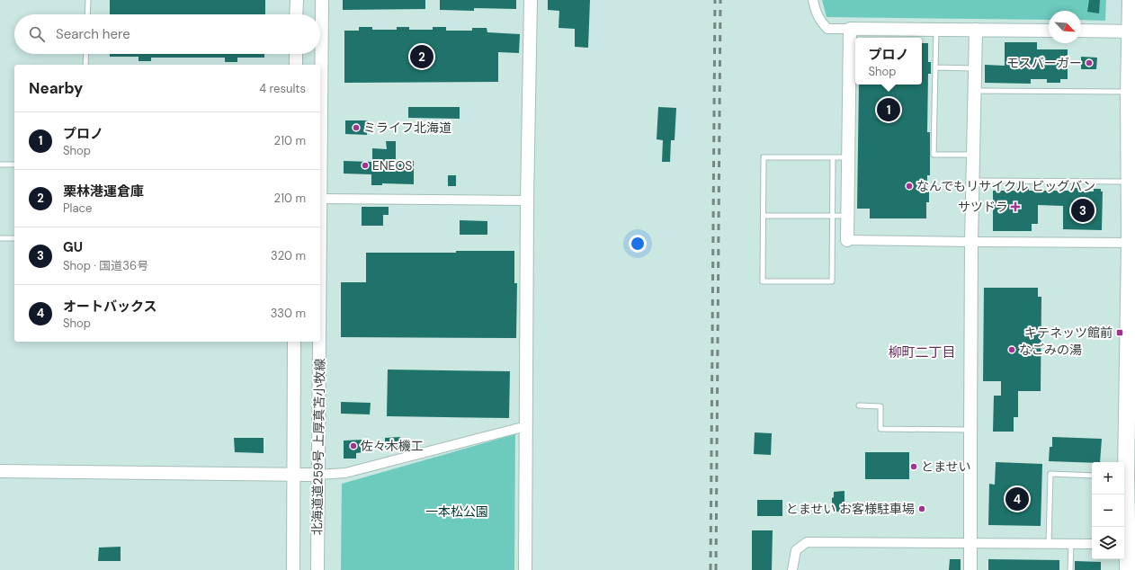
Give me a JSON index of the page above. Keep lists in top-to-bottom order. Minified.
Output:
{"streets":{"street":["北海道道259号 上厚真苫小牧線"]},"districts":["柳町二丁目"],"parks":["一本松公園"],"places":{"other":["モスバーガー","ミライフ北海道","ENEOS","なんでもリサイクル ビッグバン","なごみの湯","佐々木機工","とませい","とませい お客様駐車場"],"health":["サツドラ"],"transit":["キテネッツ館前"]},"north":"bottom right","page":{"search":"Search here","popup":["プロノ","Shop"],"pins":["2","1","3","4"],"heading":["Nearby","4 results"],"list":[{"mark":"1","name":"プロノ","note":"Shop","value":"210 m"},{"mark":"2","name":"栗林港運倉庫","note":"Place","value":"210 m"},{"mark":"3","name":"GU","note":"Shop · 国道36号","value":"320 m"},{"mark":"4","name":"オートバックス","note":"Shop","value":"330 m"}],"map_buttons":["+","−"]}}
